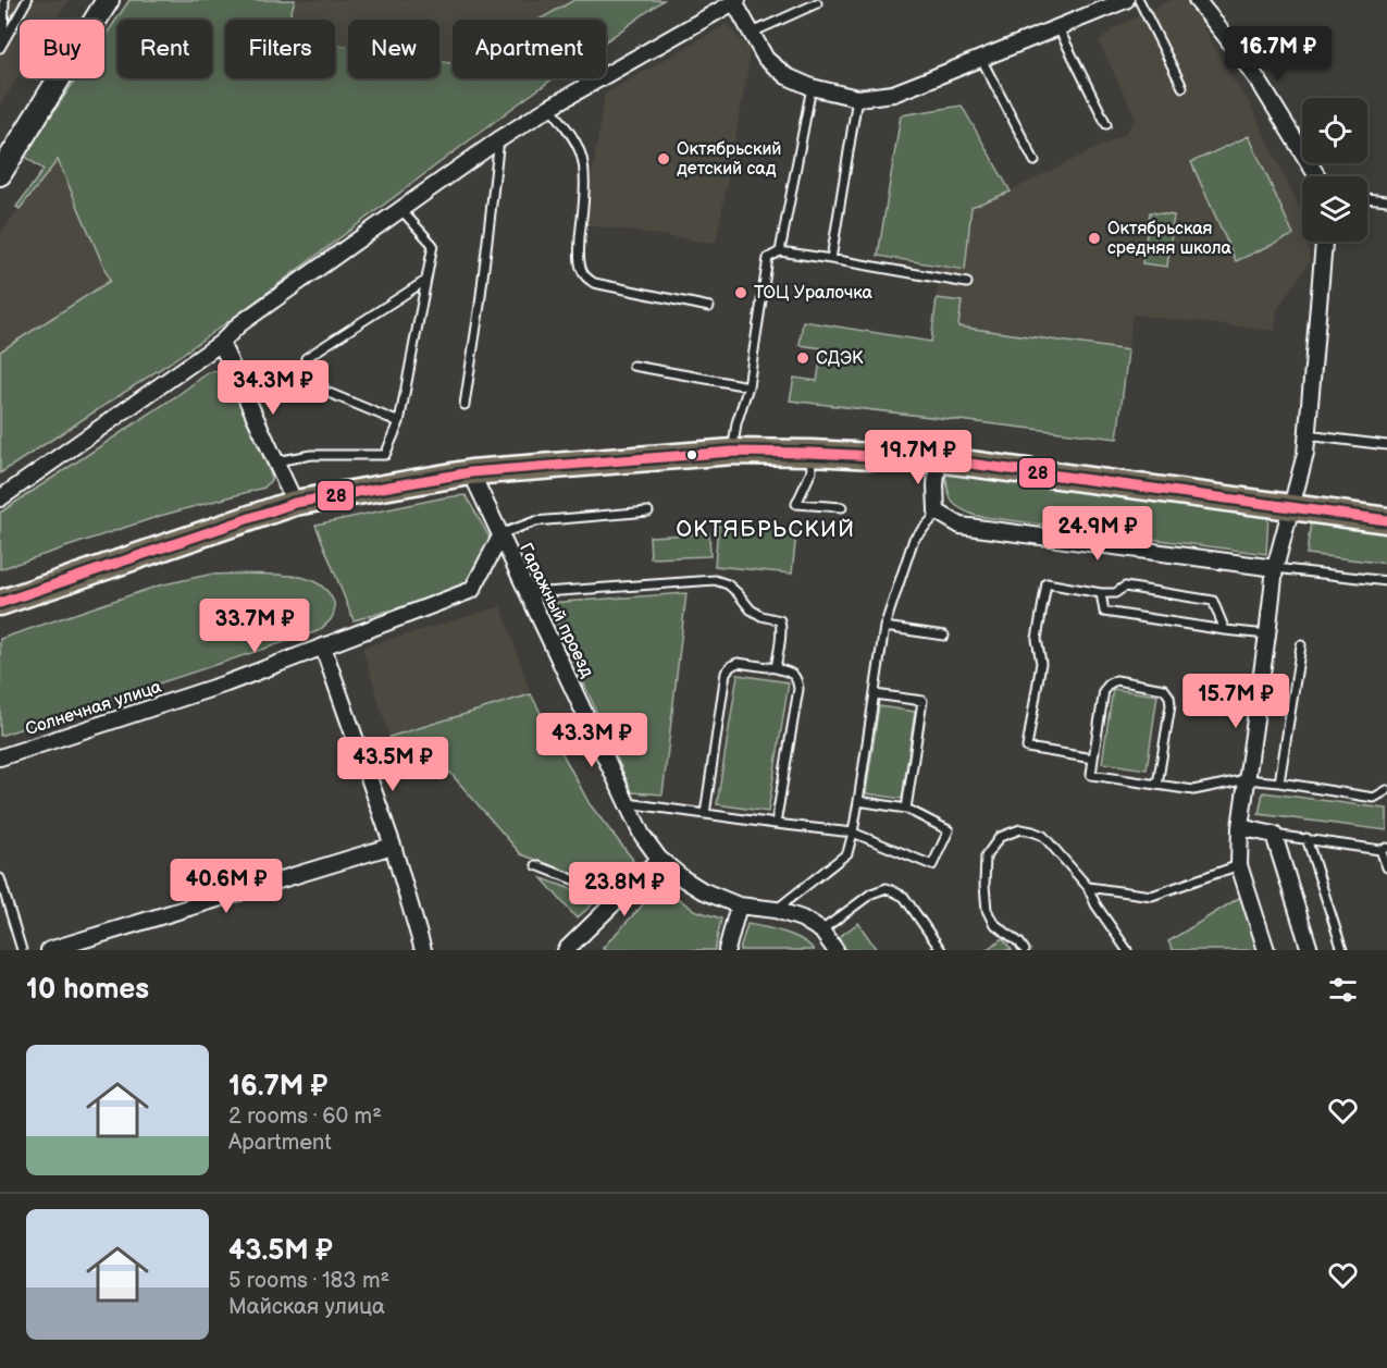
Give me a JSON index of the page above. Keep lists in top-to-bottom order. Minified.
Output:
{"streets":{"street":["Гаражный проезд","Солнечная улица"]},"crossings":[["Гаражный проезд","Солнечная улица"]],"districts":["ОКТЯБРЬСКИЙ"],"places":["Октябрьский детский сад","Октябрьская средняя школа","ТОЦ Уралочка","СДЭК"],"lines":["transit line 28"],"page":{"chip":["Buy","Rent","Filters","New","Apartment"],"price":["16.7M ₽","34.3M ₽","19.7M ₽","24.9M ₽","33.7M ₽","15.7M ₽","43.3M ₽","43.5M ₽","40.6M ₽","23.8M ₽"],"heading":"10 homes","list":[{"name":"16.7M ₽","note":"2 rooms · 60 m² · Apartment"},{"name":"43.5M ₽","note":"5 rooms · 183 m² · Майская улица"}]}}
